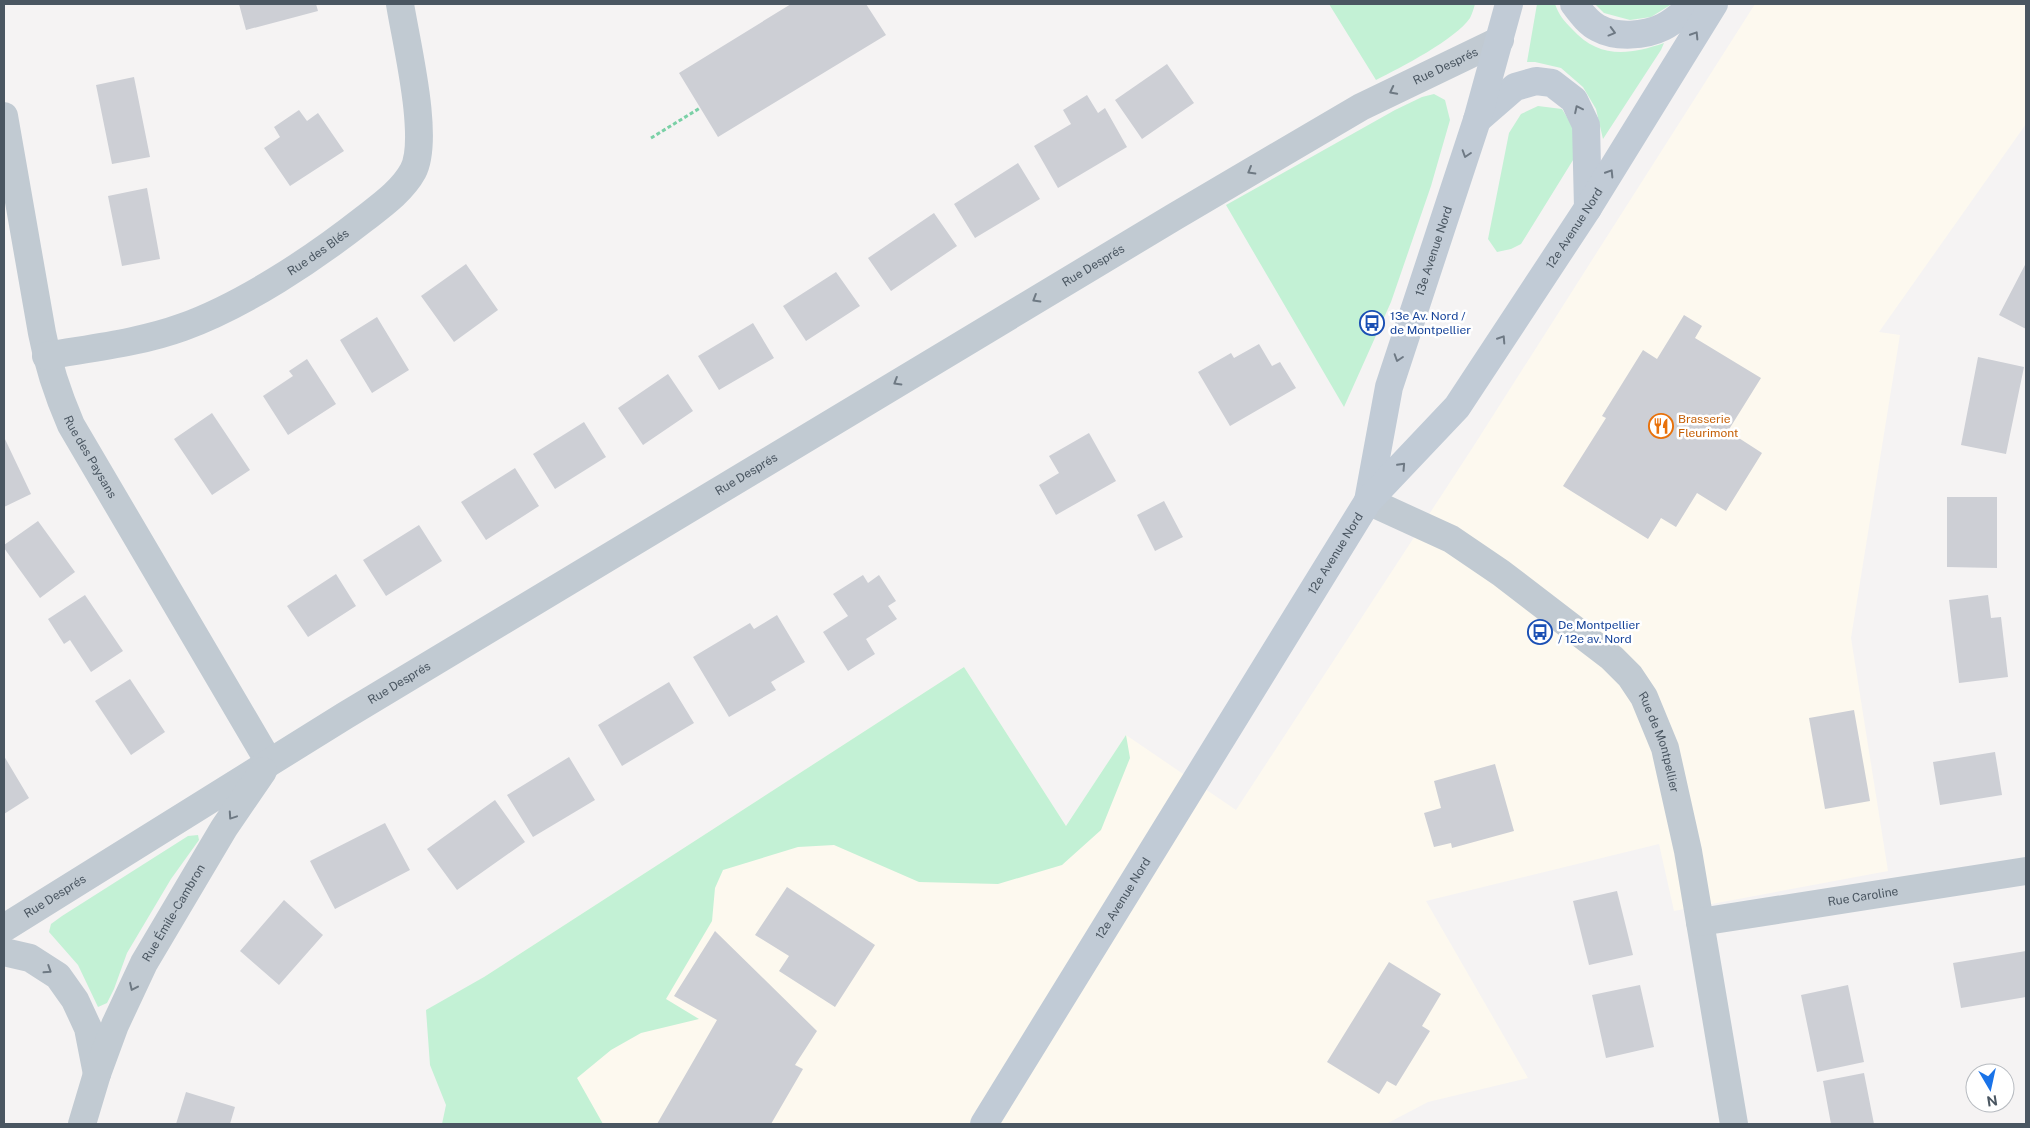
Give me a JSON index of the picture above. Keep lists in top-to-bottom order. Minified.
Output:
{"streets":{"main road":["12e Avenue Nord","13e Avenue Nord"],"street":["Rue Després","Rue des Blés","Rue des Paysans","Rue de Montpellier","Rue Caroline","Rue Émile-Cambron"]},"crossings":[["Rue Després","13e Avenue Nord"],["Rue Després","Rue des Paysans"],["Rue Després","Rue Émile-Cambron"],["12e Avenue Nord","13e Avenue Nord"],["12e Avenue Nord","Rue de Montpellier"],["Rue des Blés","Rue des Paysans"],["13e Avenue Nord","Rue de Montpellier"],["Rue des Paysans","Rue Émile-Cambron"],["Rue de Montpellier","Rue Caroline"]],"one_way":["Rue Després","12e Avenue Nord","13e Avenue Nord","Rue Émile-Cambron"],"places":{"bus stop":["13e Av. Nord / de Montpellier","De Montpellier / 12e av. Nord"],"restaurant":["Brasserie Fleurimont"]},"north":"bottom"}
